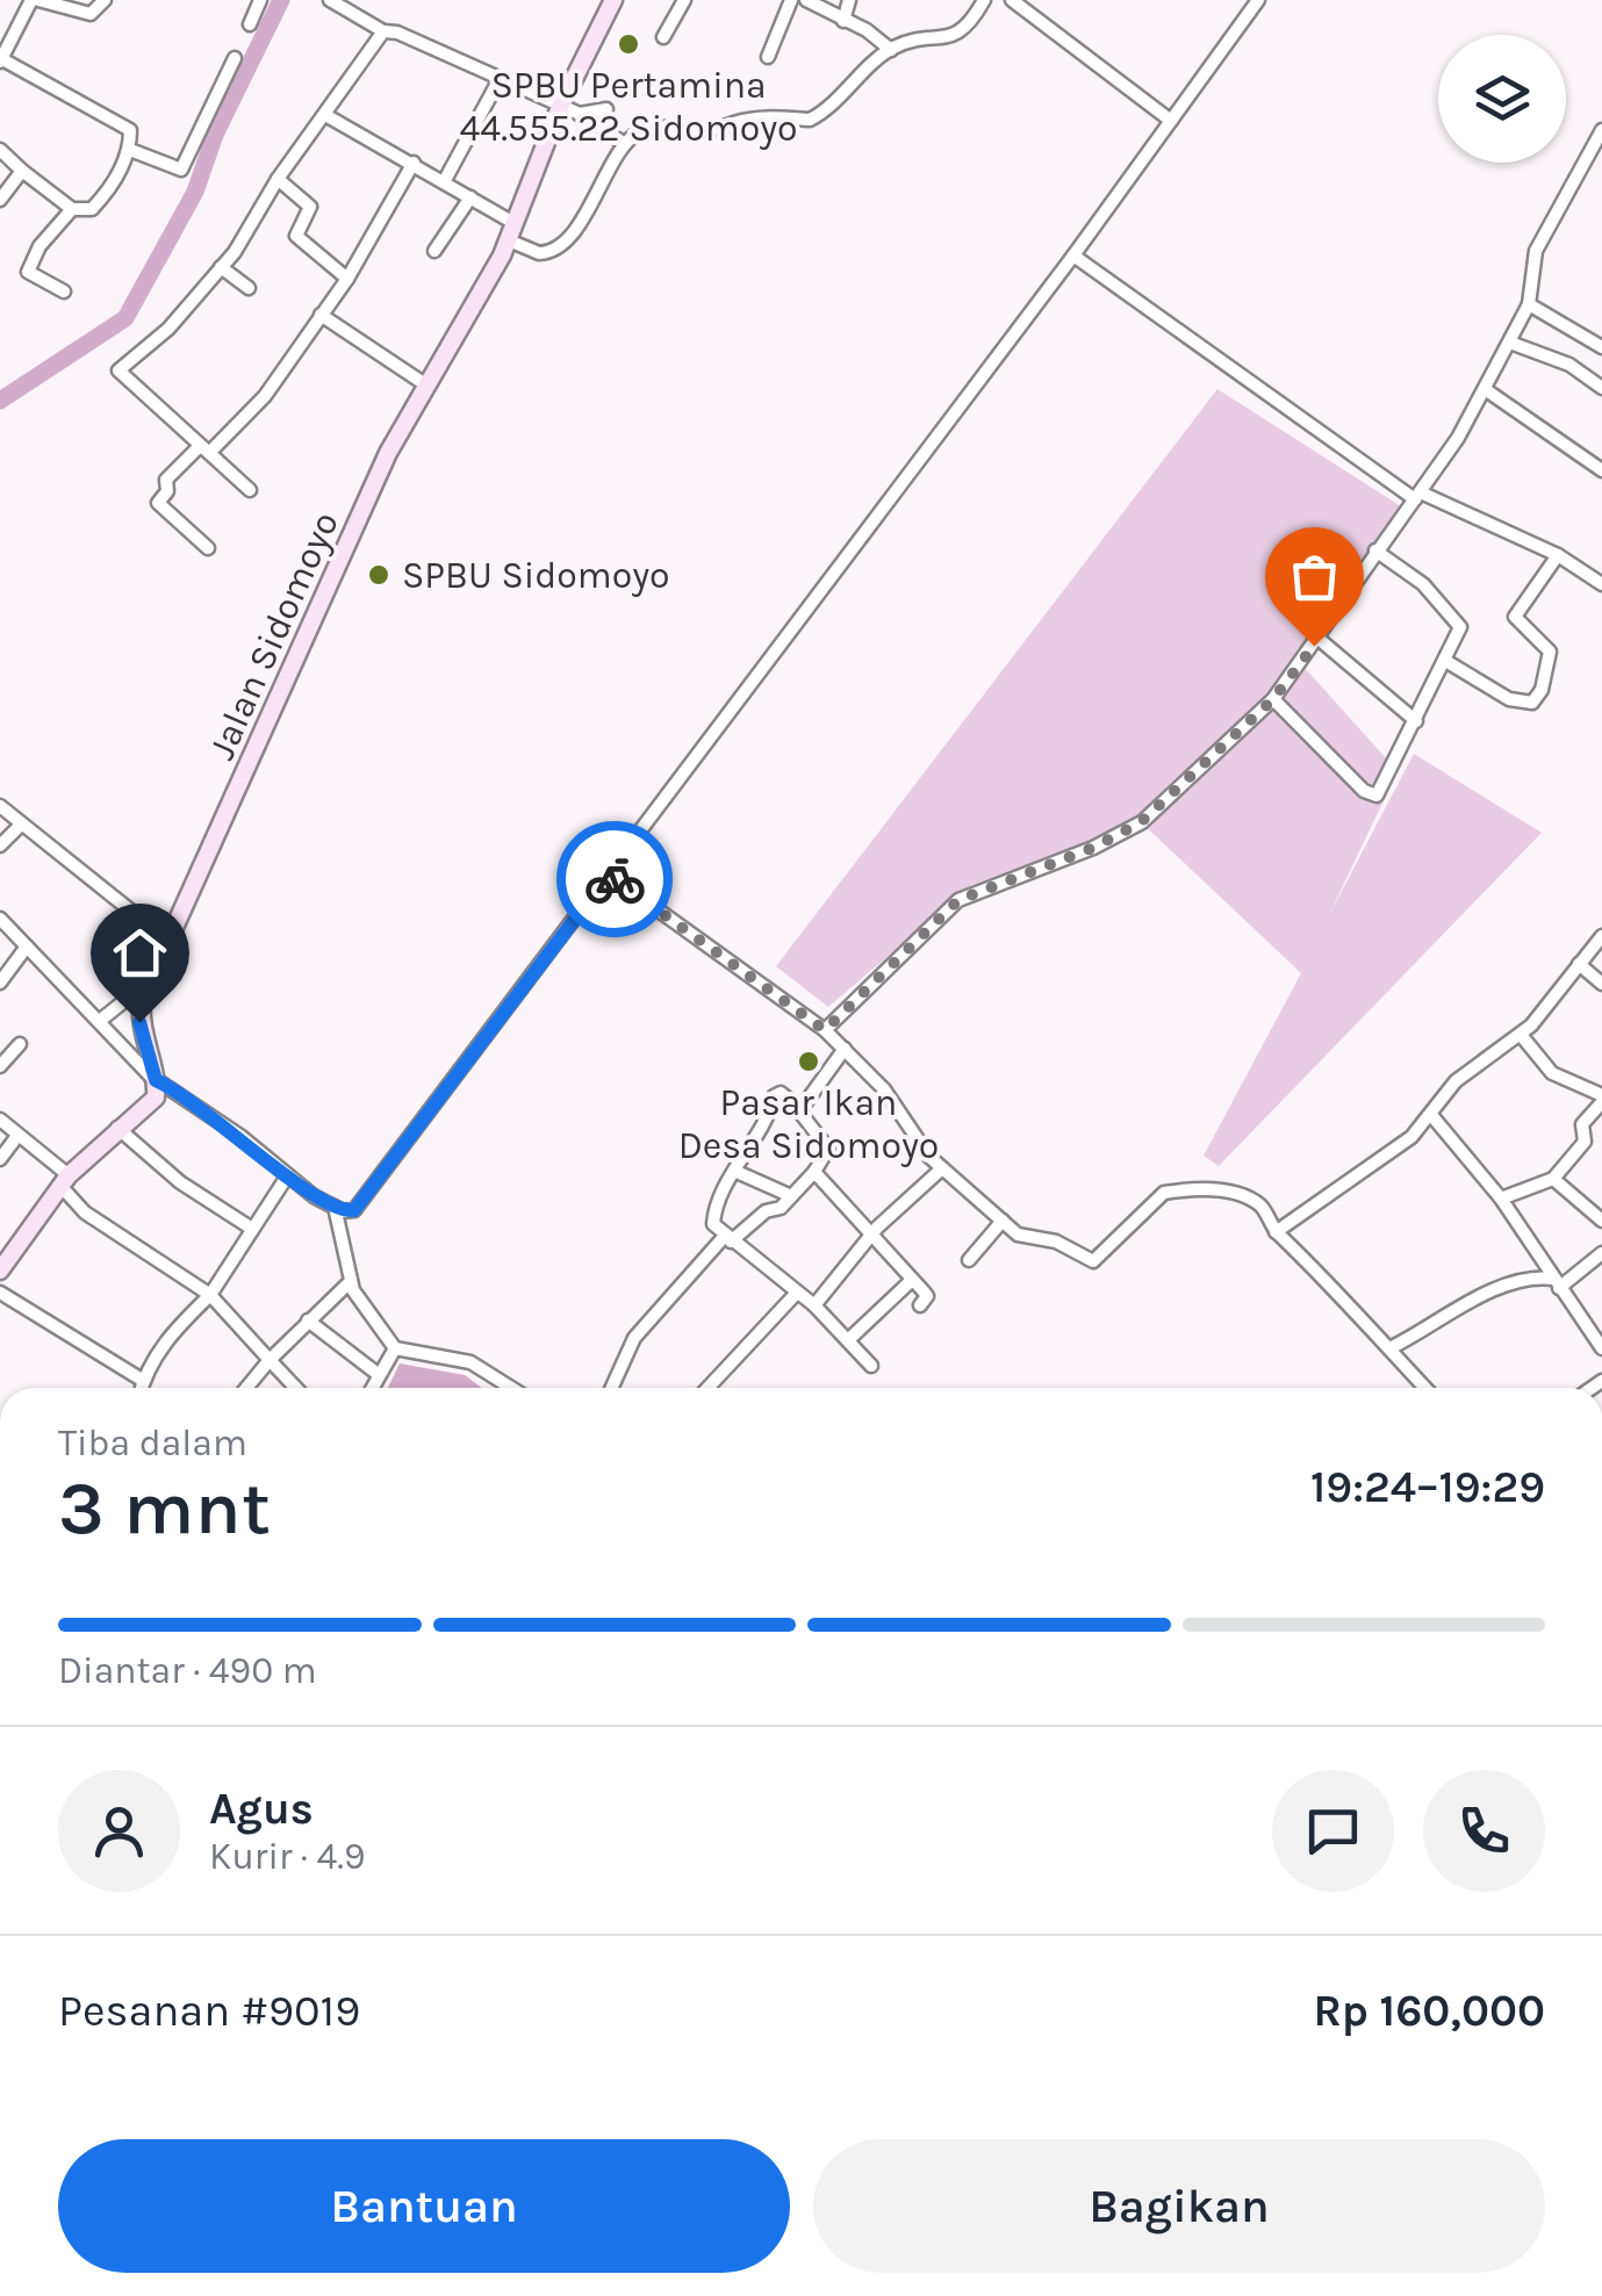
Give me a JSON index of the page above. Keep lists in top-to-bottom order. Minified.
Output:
{"streets":{"main road":["Jalan Sidomoyo"]},"places":["SPBU Pertamina 44.555.22 Sidomoyo","SPBU Sidomoyo","Pasar Ikan Desa Sidomoyo"],"page":{"heading":["3 mnt","Tiba dalam","19:24–19:29"],"panel":["Agus","Kurir · 4.9","Pesanan #9019","Rp 160,000"],"bar":"Diantar · 490 m","buttons":["Bantuan","Bagikan"]}}
